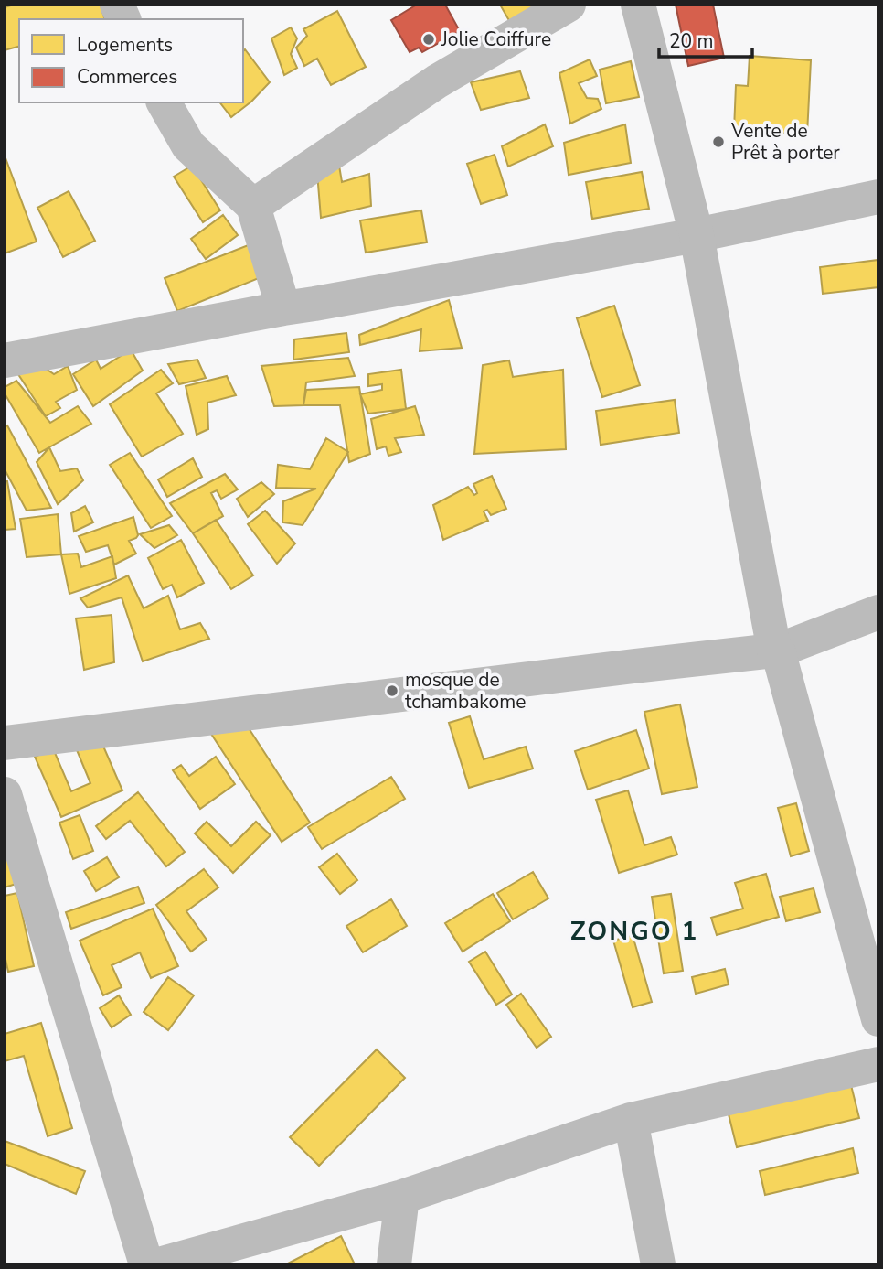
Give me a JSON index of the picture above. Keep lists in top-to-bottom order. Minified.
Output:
{"districts":["ZONGO 1"],"places":["Jolie Coiffure","Vente de Prêt à porter","mosque de tchambakome"],"legend":["Logements","Commerces"],"scale_bar":"20 m"}
